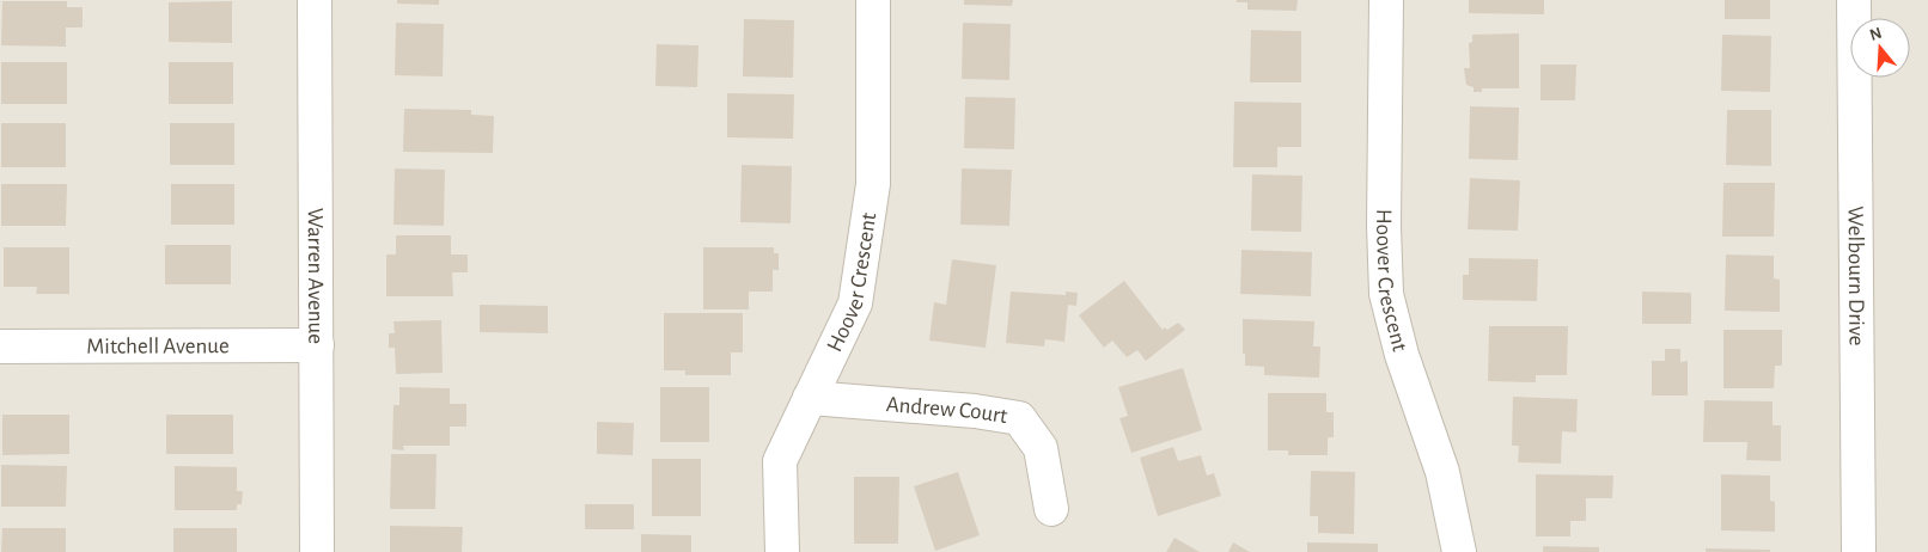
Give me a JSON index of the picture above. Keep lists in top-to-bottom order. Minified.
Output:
{"streets":{"street":["Warren Avenue","Welbourn Drive","Hoover Crescent","Mitchell Avenue","Andrew Court"]},"crossings":[["Warren Avenue","Mitchell Avenue"],["Hoover Crescent","Andrew Court"]],"north":"top"}
